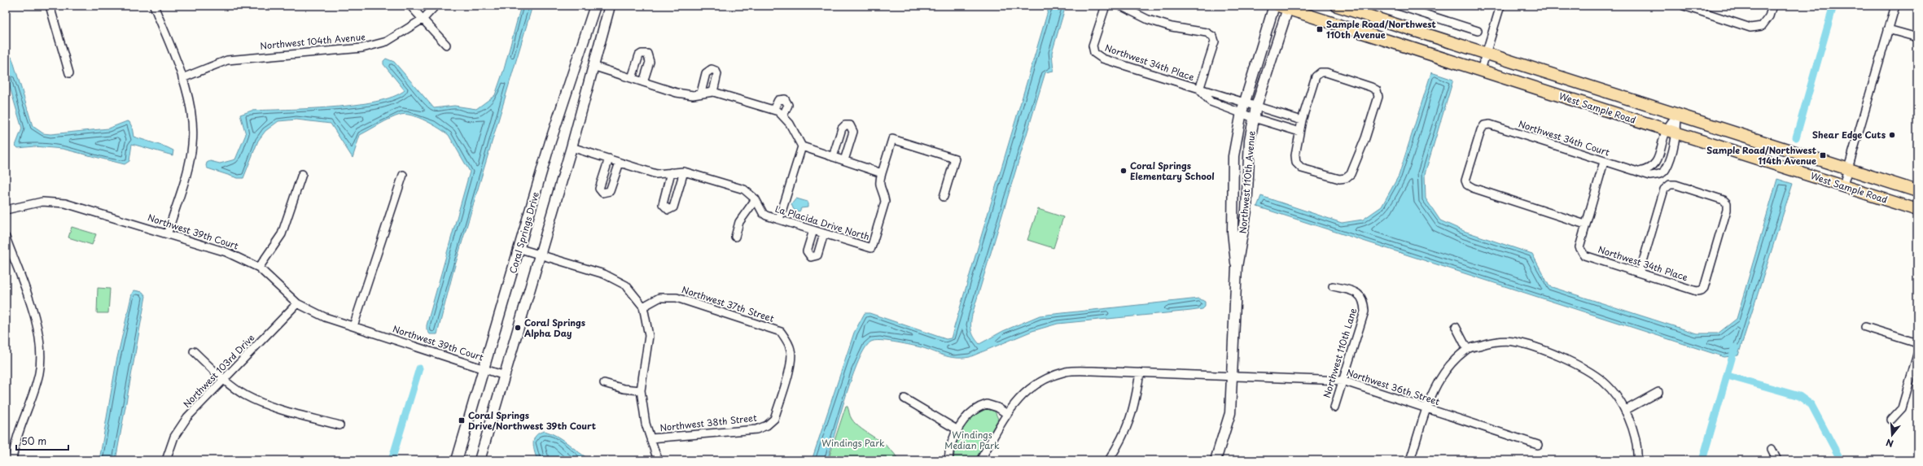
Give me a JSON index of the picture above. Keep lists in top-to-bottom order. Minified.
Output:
{"streets":{"main road":["West Sample Road","Northwest 110th Avenue","Coral Springs Drive"],"street":["Northwest 104th Avenue","Northwest 34th Place","Northwest 34th Court","La Placida Drive North","Northwest 39th Court","Northwest 37th Street","Northwest 110th Lane","Northwest 103rd Drive","Northwest 36th Street","Northwest 38th Street"]},"crossings":[["Northwest 34th Place","Northwest 34th Court"],["Northwest 34th Place","Northwest 110th Avenue"],["West Sample Road","Northwest 34th Court"],["West Sample Road","Northwest 110th Avenue"],["Northwest 110th Avenue","Northwest 36th Street"],["Northwest 39th Court","Coral Springs Drive"],["Northwest 39th Court","Northwest 103rd Drive"],["Northwest 37th Street","Northwest 38th Street"],["Northwest 110th Lane","Northwest 36th Street"]],"parks":["Windings Median Park","Windings Park"],"places":{"transit":["Sample Road/Northwest 110th Avenue","Sample Road/Northwest 114th Avenue","Coral Springs Drive/Northwest 39th Court"],"other":["Shear Edge Cuts","Coral Springs Elementary School","Coral Springs Alpha Day"]},"scale_bar":"50 m","north":"bottom"}
